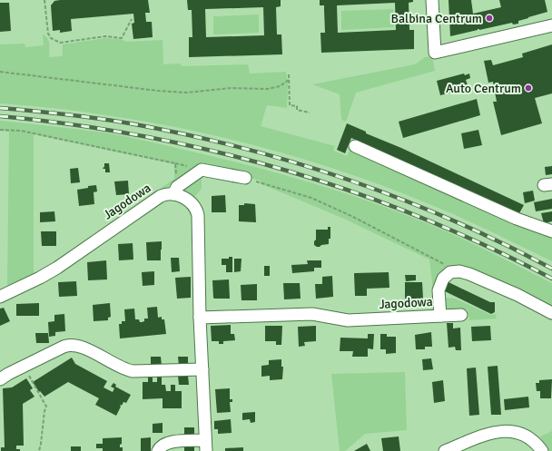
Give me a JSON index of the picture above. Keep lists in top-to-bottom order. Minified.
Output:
{"streets":{"street":["Jagodowa"]},"places":["Balbina Centrum","Auto Centrum"]}
